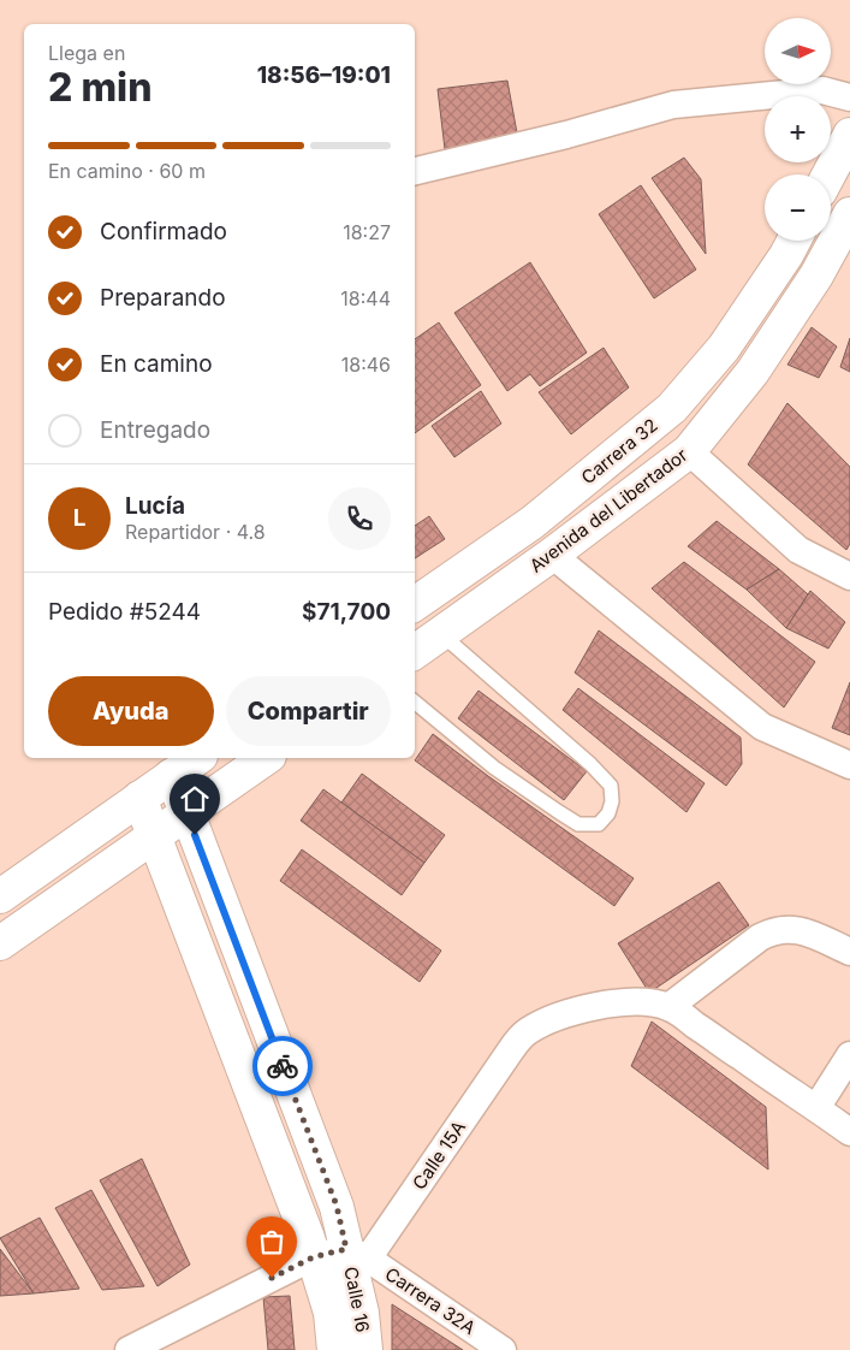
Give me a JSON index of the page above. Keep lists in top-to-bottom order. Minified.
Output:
{"streets":{"main road":["Carrera 32","Avenida del Libertador","Calle 16"],"street":["Calle 15A","Carrera 32A"]},"crossings":[["Calle 15A","Calle 16"],["Calle 15A","Carrera 32A"],["Calle 16","Carrera 32A"]],"north":"right","page":{"map_buttons":["+","−"],"heading":["2 min","Llega en","18:56–19:01"],"panel":["Lucía","Repartidor · 4.8","Pedido #5244","$71,700"],"bar":"En camino · 60 m","list":[["Confirmado","18:27"],["Preparando","18:44"],["En camino","18:46"],"Entregado"],"round":"L","buttons":["Ayuda","Compartir"]}}
